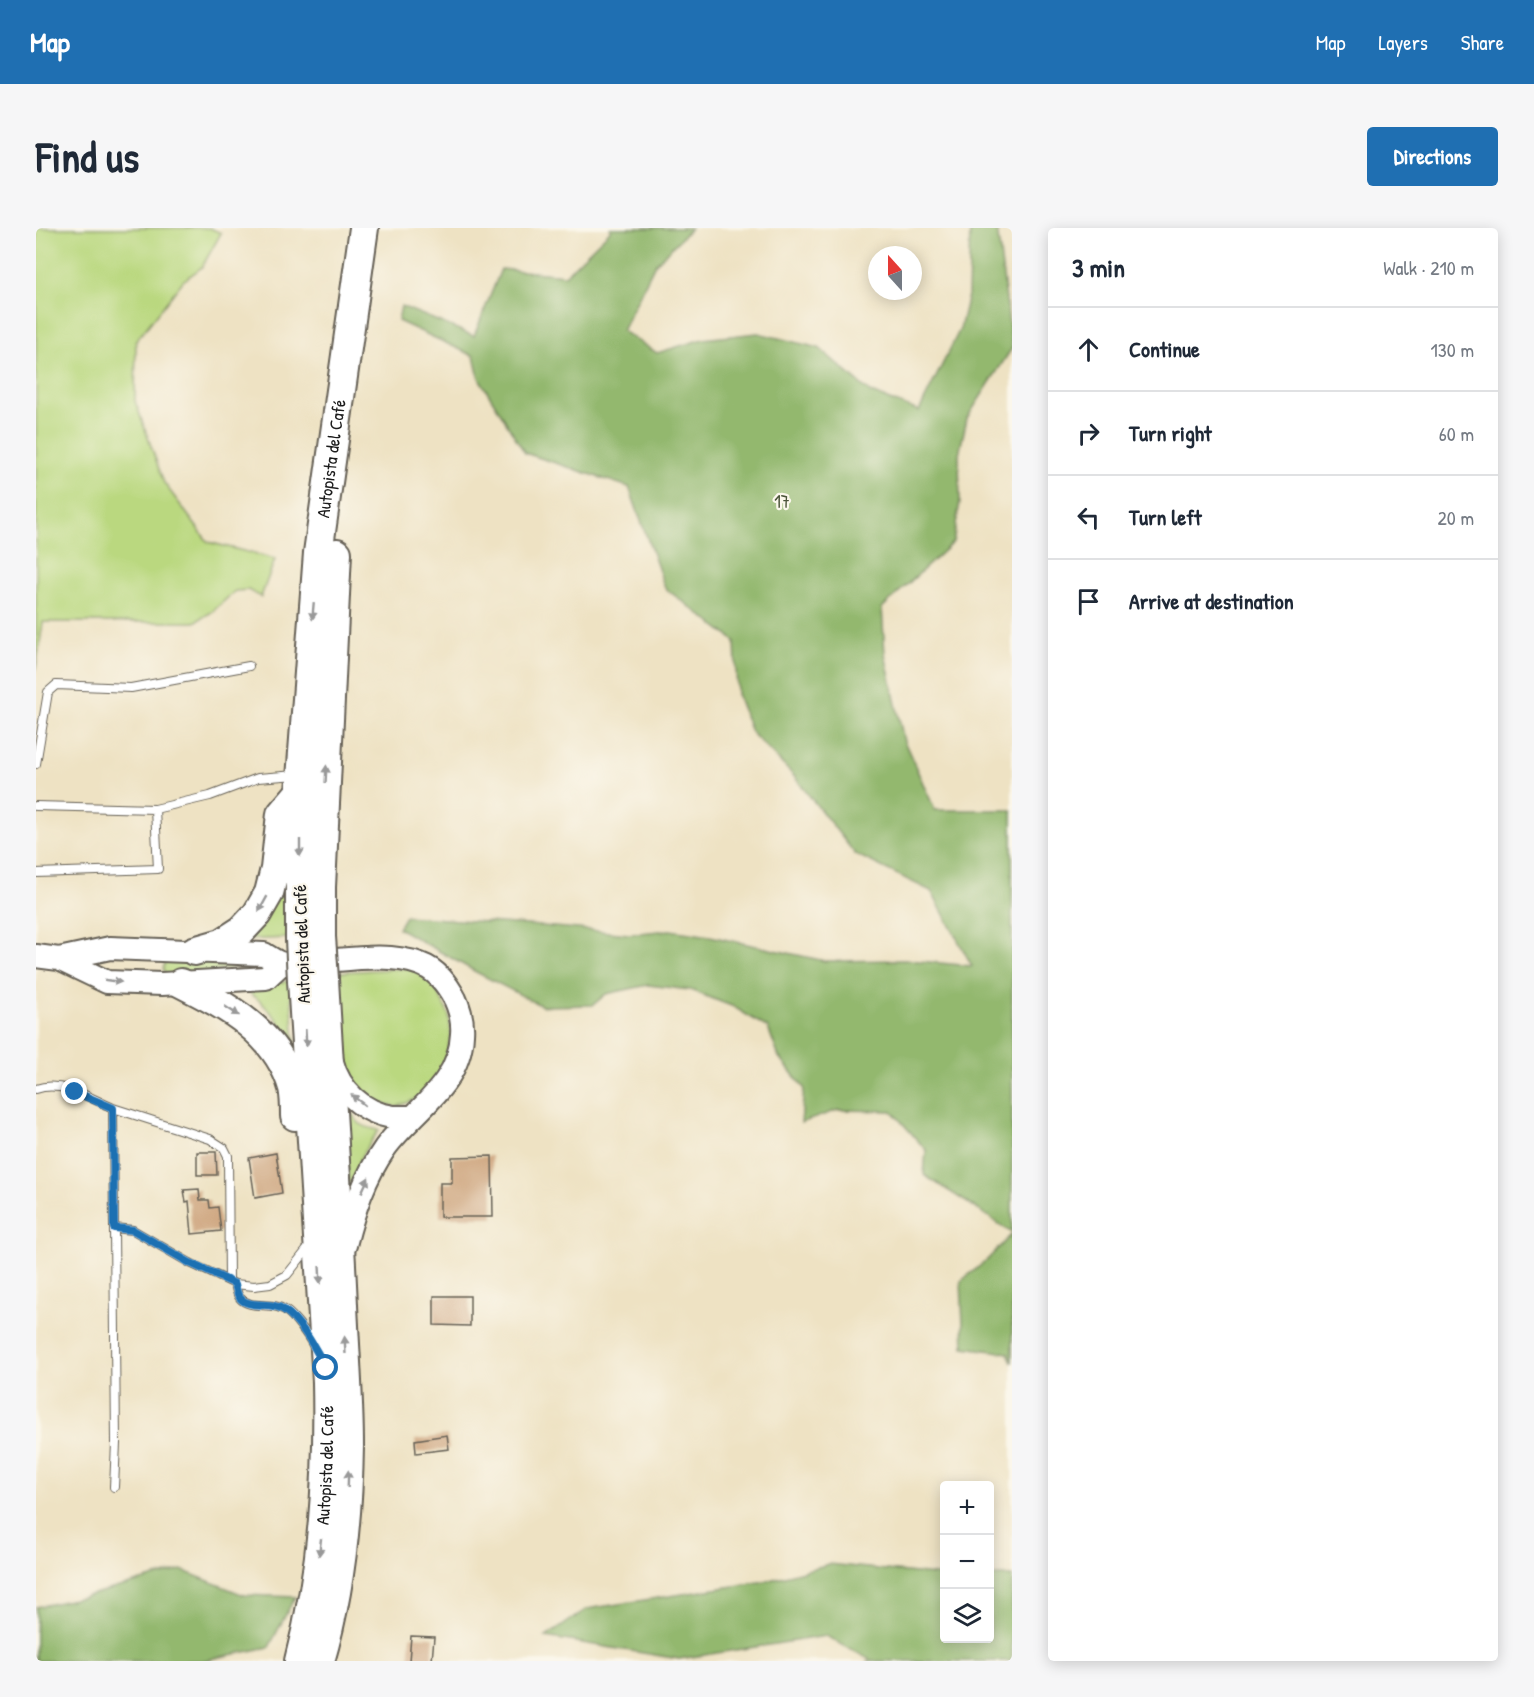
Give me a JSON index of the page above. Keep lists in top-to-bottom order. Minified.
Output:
{"streets":{"highway":["Autopista del Café"]},"parks":["17"],"north":"top","page":{"header":"Map","nav":["Map","Layers","Share"],"buttons":"Directions","title":"Find us","heading":["3 min","Walk · 210 m"],"list":[["Continue","130 m"],["Turn right","60 m"],["Turn left","20 m"],"Arrive at destination"],"map_buttons":["+","−"]}}
